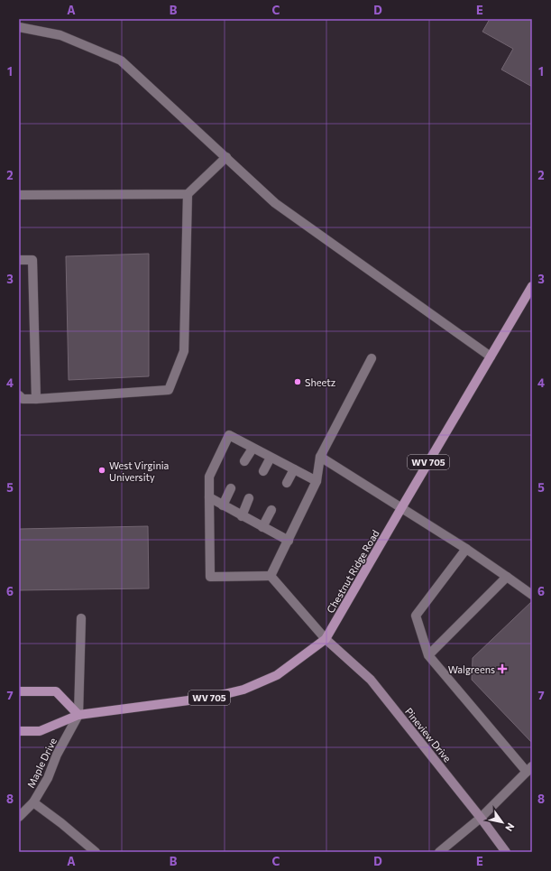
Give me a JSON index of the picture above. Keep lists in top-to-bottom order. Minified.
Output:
{"streets":{"main road":["WV 705","Chestnut Ridge Road"],"street":["Pineview Drive","Maple Drive"]},"crossings":[["Chestnut Ridge Road","Pineview Drive"],["Chestnut Ridge Road","Maple Drive"]],"places":{"other":["Sheetz","West Virginia University"],"health":["Walgreens"]},"north":"bottom right","grid":{"columns":["A","B","C","D","E"],"rows":["1","2","3","4","5","6","7","8"]}}
